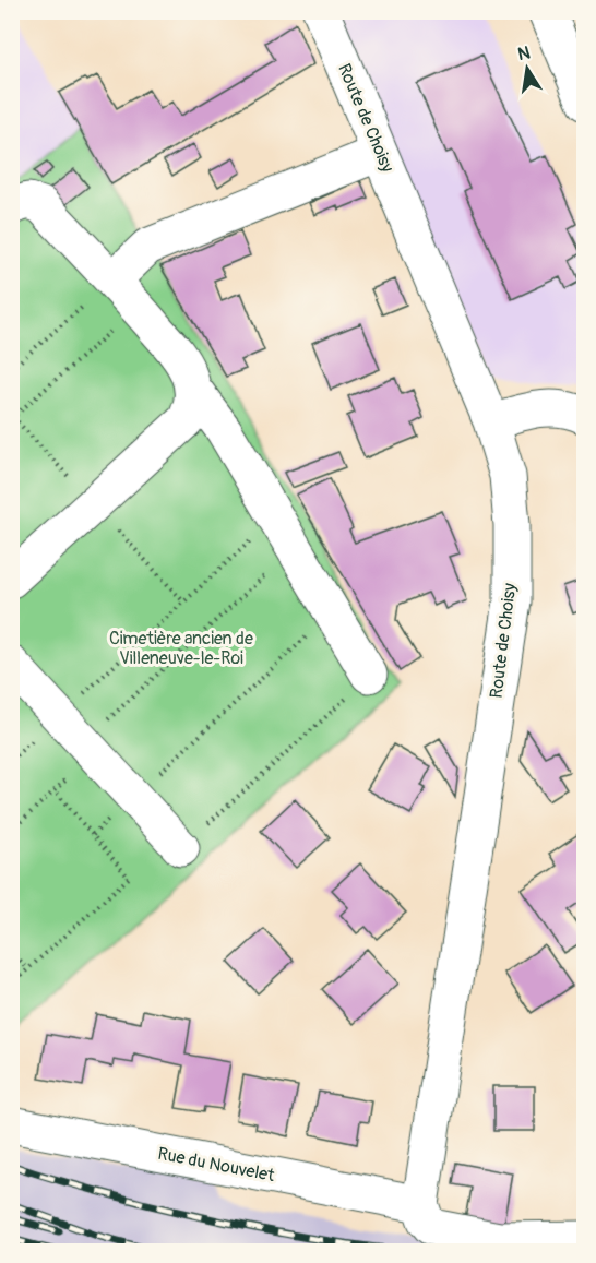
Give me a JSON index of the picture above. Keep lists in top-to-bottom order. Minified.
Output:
{"streets":{"street":["Route de Choisy","Rue du Nouvelet"]},"crossings":[["Route de Choisy","Rue du Nouvelet"]],"parks":["Cimetière ancien de Villeneuve-le-Roi"],"north":"top"}
